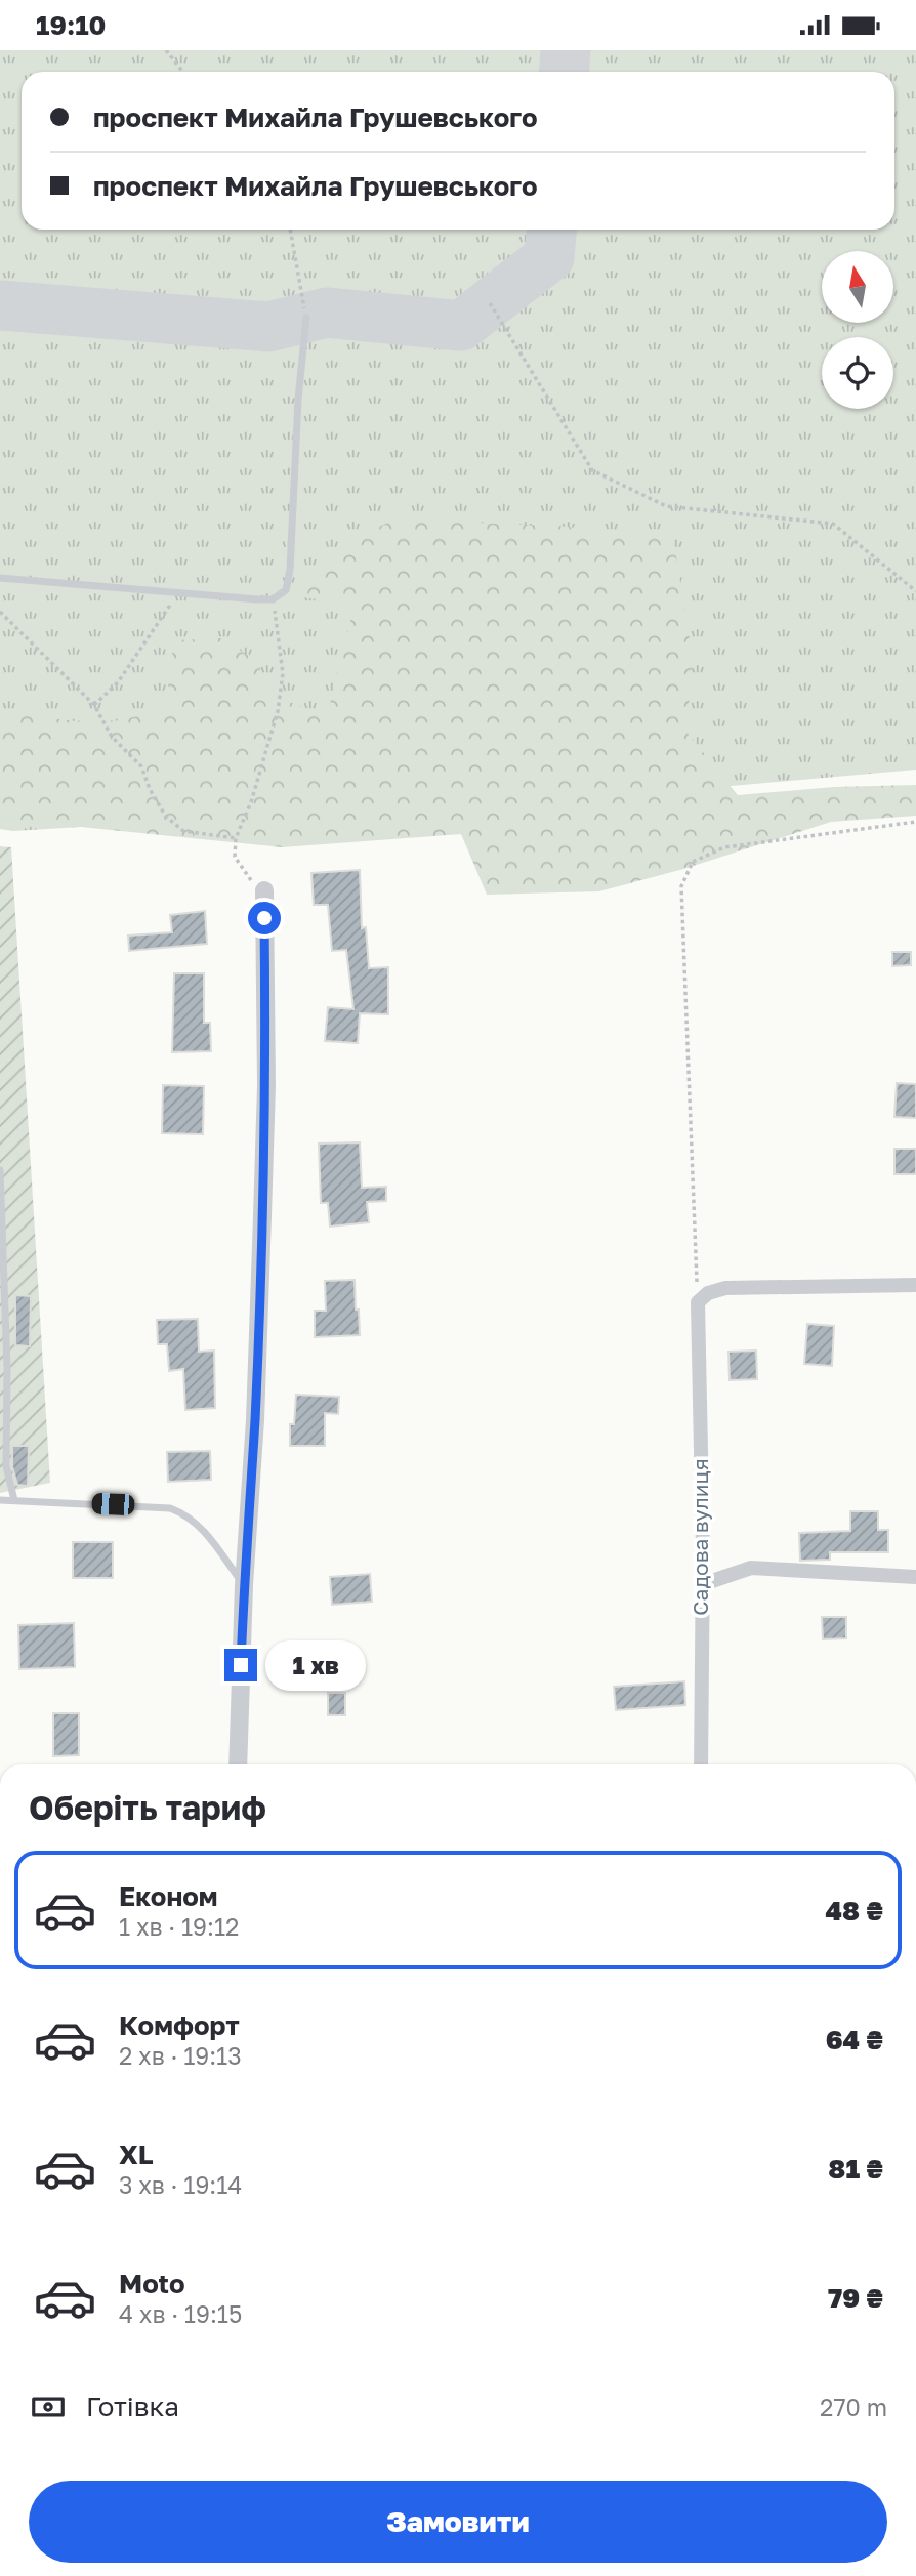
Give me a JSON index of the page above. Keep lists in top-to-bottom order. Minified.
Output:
{"streets":{"street":["Садова вулиця"]},"north":"top","page":{"status":"19:10","banner":["проспект Михайла Грушевського","проспект Михайла Грушевського"],"bubble":"1 хв","heading":"Оберіть тариф","list":[{"name":"Економ","note":"1 хв · 19:12","value":"48 ₴"},{"name":"Комфорт","note":"2 хв · 19:13","value":"64 ₴"},{"name":"XL","note":"3 хв · 19:14","value":"81 ₴"},{"name":"Moto","note":"4 хв · 19:15","value":"79 ₴"}],"pay":["Готівка","270 m"],"buttons":"Замовити"}}
